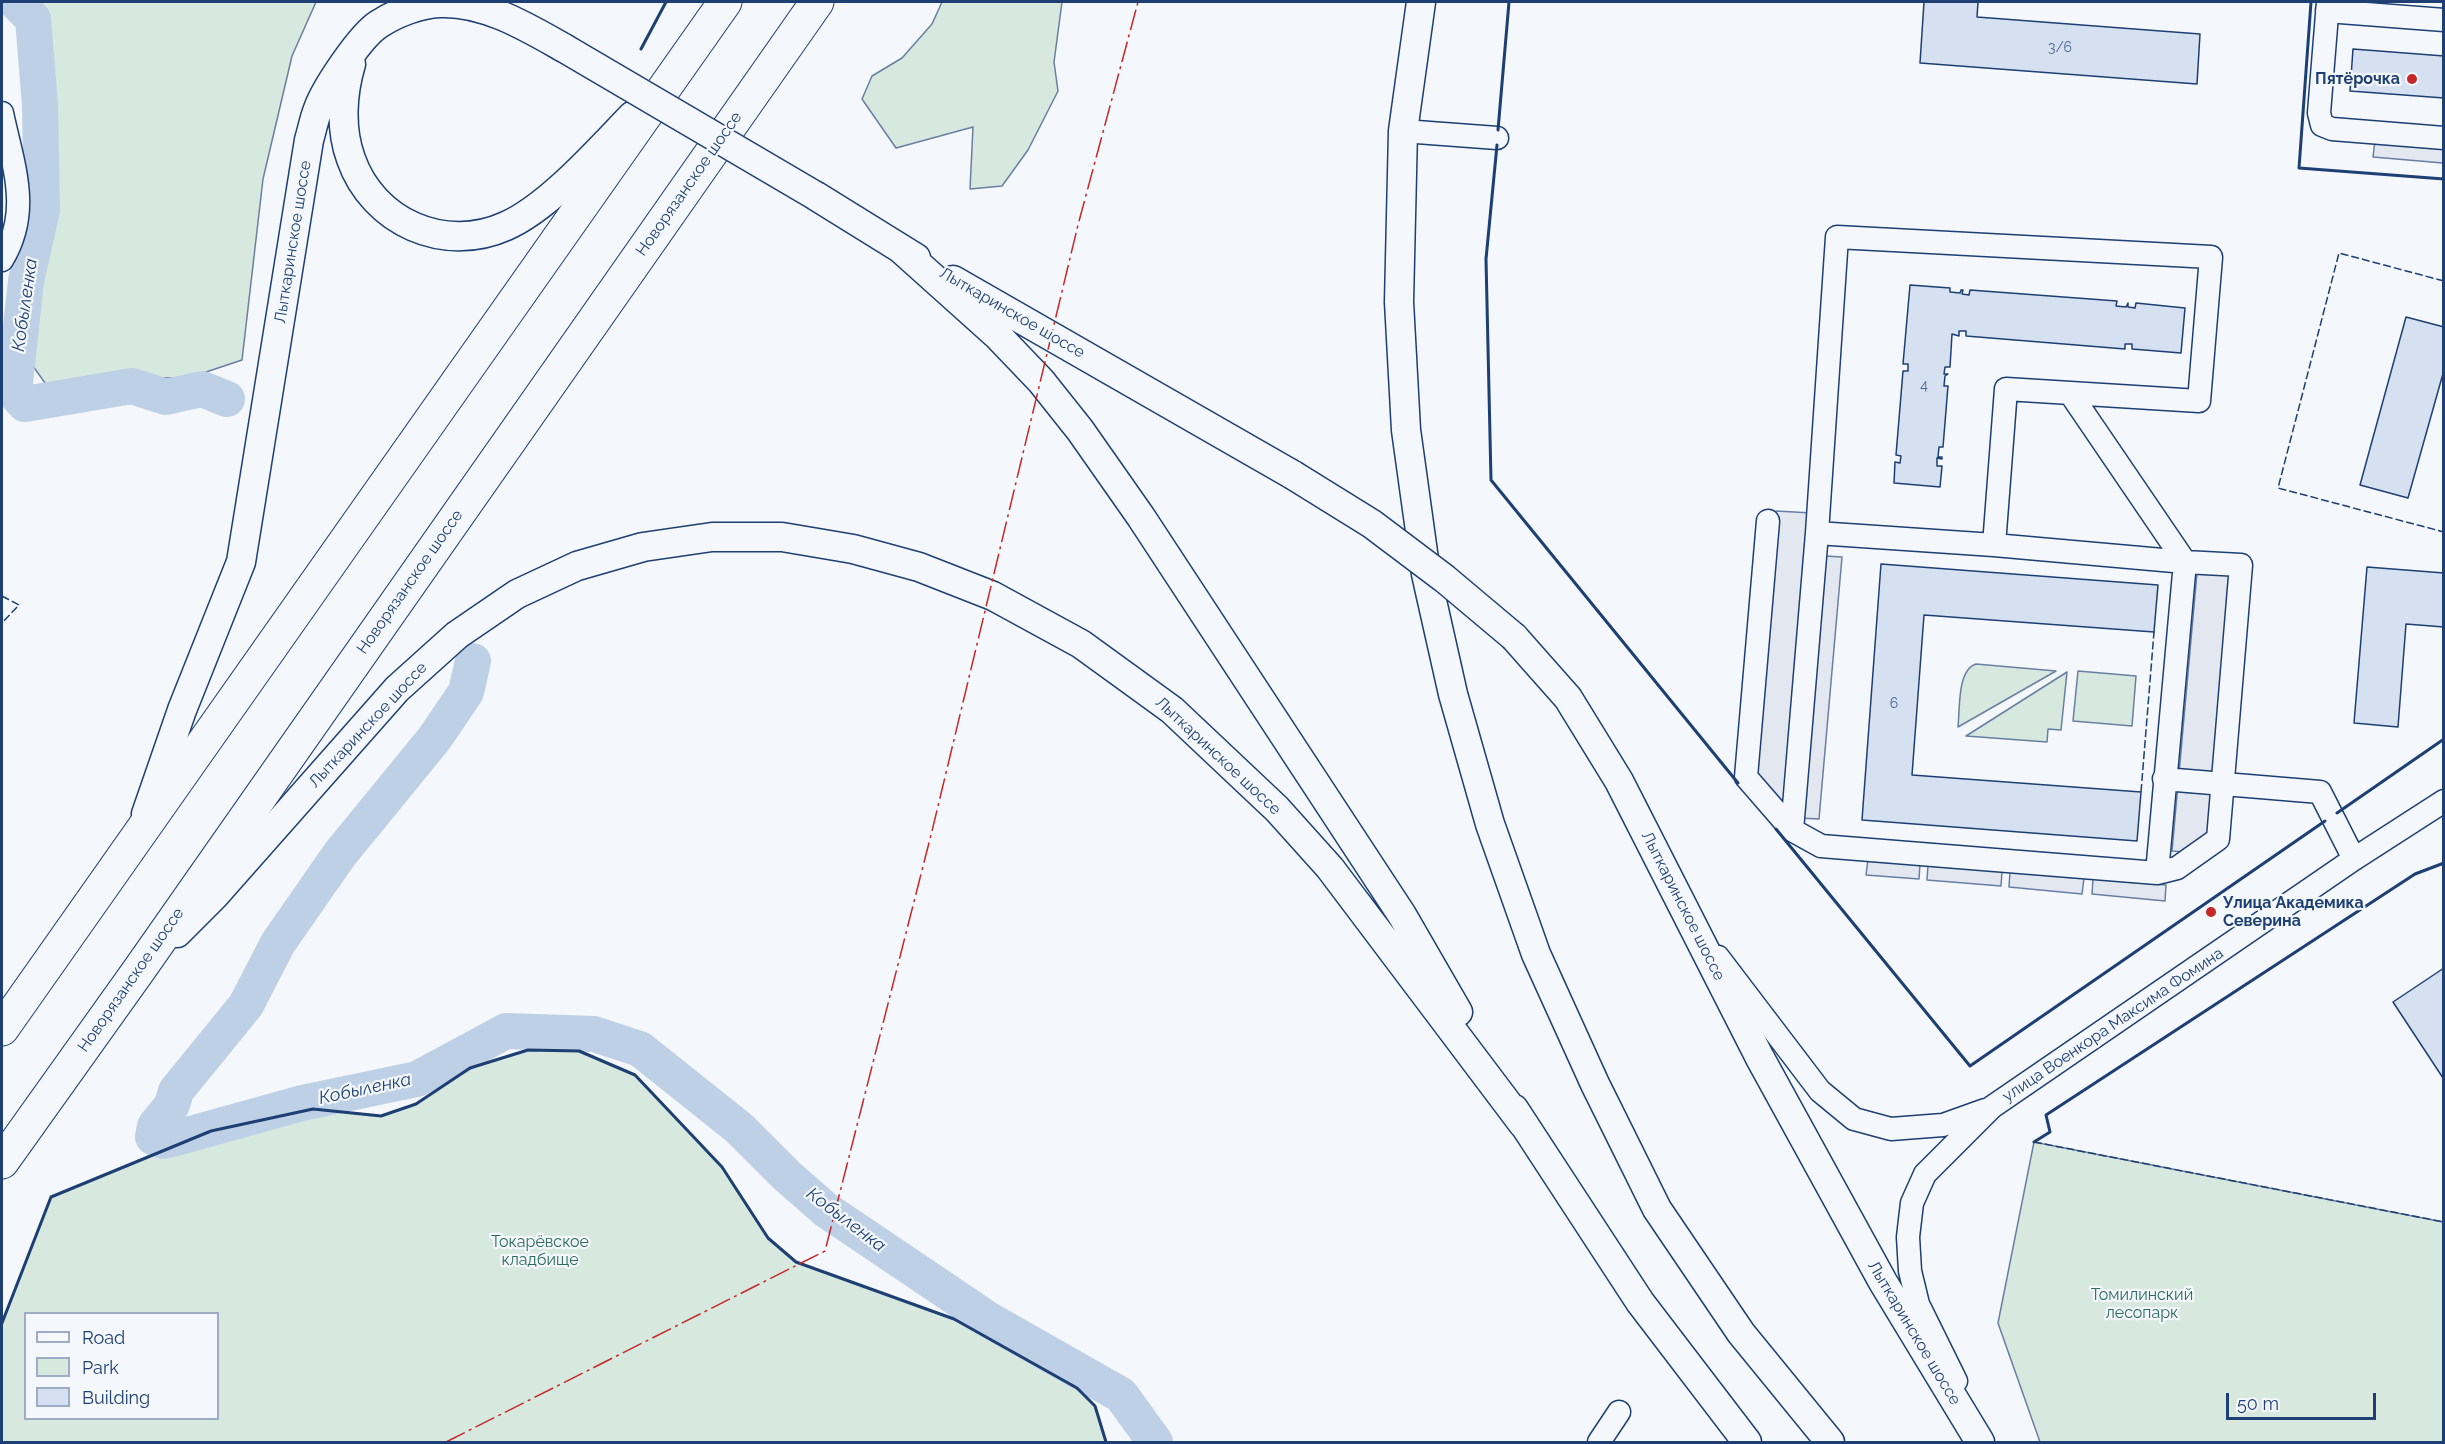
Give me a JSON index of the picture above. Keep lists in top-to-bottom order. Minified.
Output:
{"streets":{"highway":["Новорязанское шоссе"],"main road":["Лыткаринское шоссе"],"street":["улица Военкора Максима Фомина"]},"crossings":[["Новорязанское шоссе","Лыткаринское шоссе"],["Лыткаринское шоссе","улица Военкора Максима Фомина"]],"water":["Кобыленка"],"parks":["Токарёвское кладбище","Томилинский лесопарк"],"places":["Пятёрочка","Улица Академика Северина"],"house_numbers":["3/6","4","6"],"legend":["Road","Park","Building"],"scale_bar":"50 m"}
